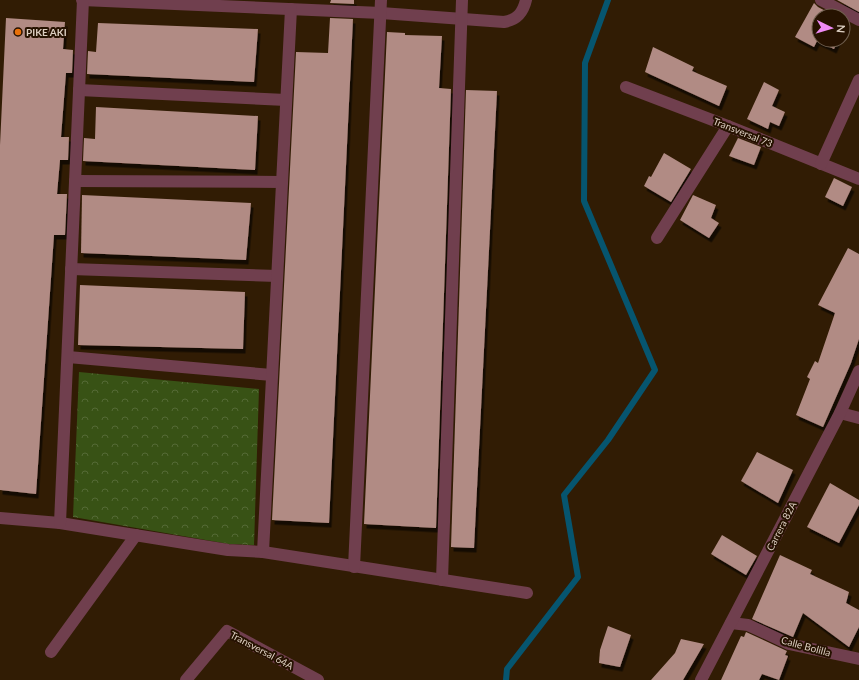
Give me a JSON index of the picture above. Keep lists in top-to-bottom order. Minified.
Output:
{"streets":{"street":["Transversal 73","Carrera 82A","Calle Bolilla","Transversal 64A"]},"crossings":[["Carrera 82A","Calle Bolilla"]],"places":["PIKE AKI"],"north":"right"}
